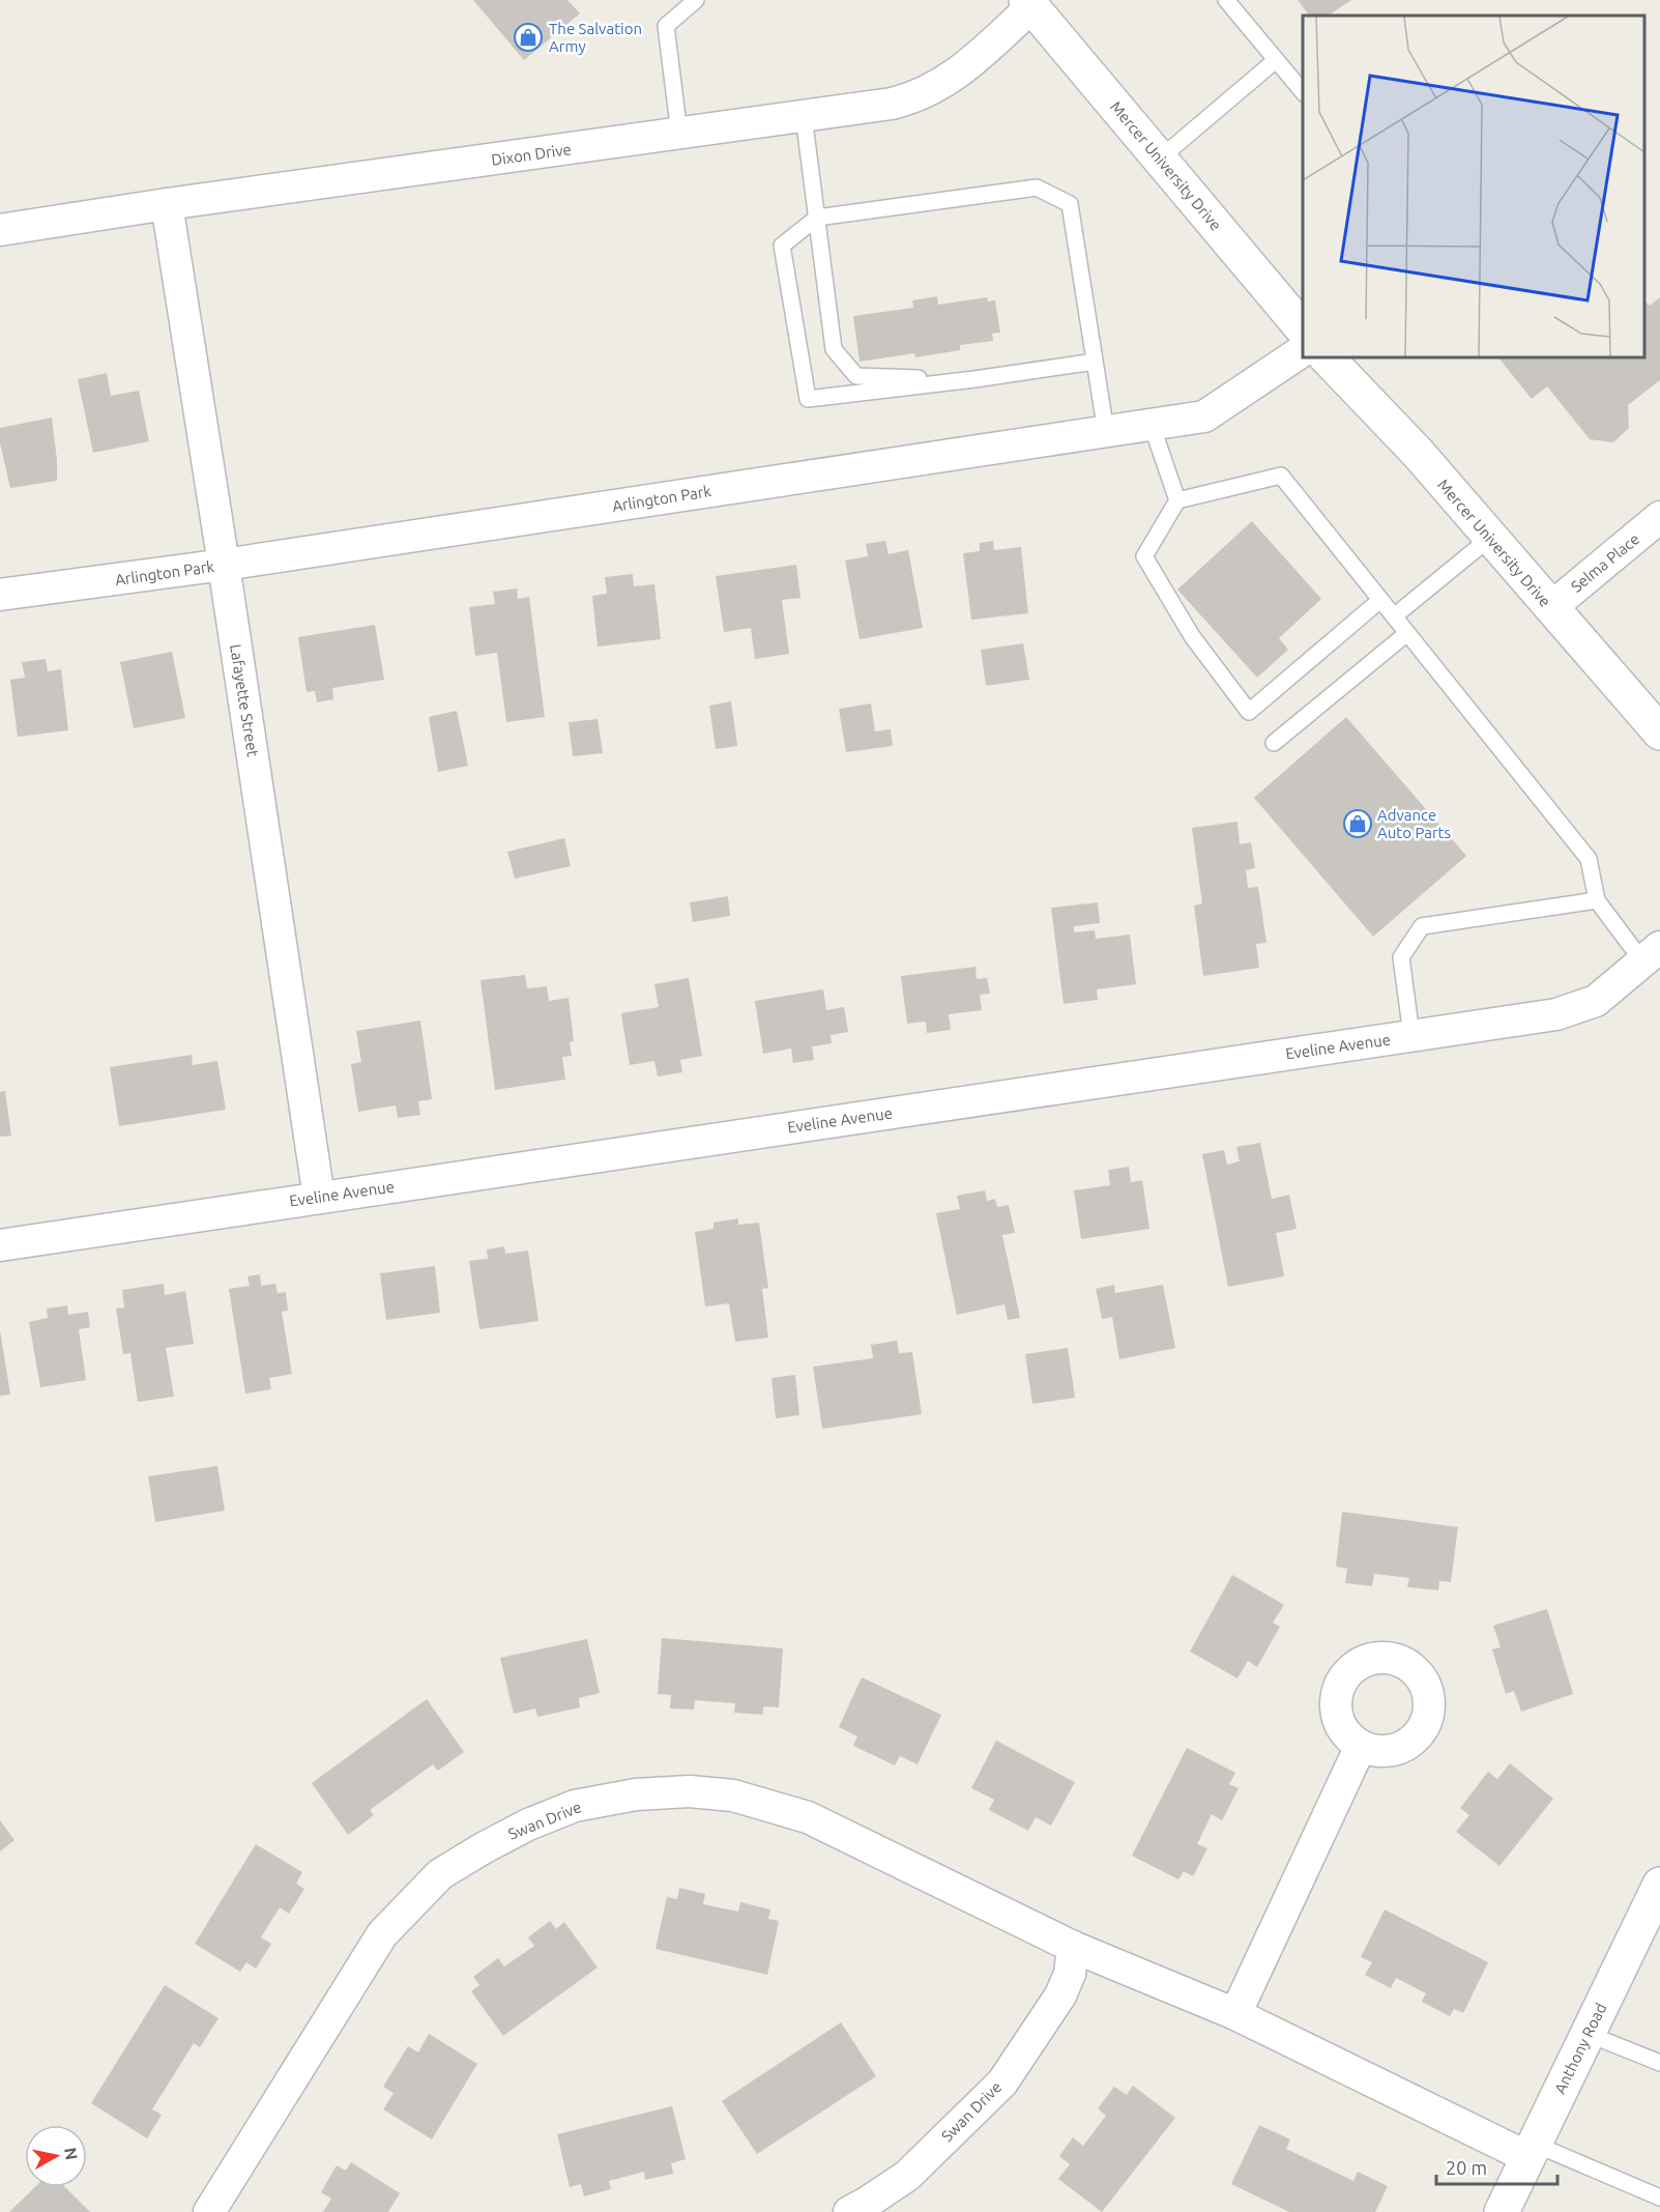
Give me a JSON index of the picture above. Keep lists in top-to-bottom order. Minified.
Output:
{"streets":{"main road":["Mercer University Drive","Anthony Road"],"street":["Dixon Drive","Arlington Park","Selma Place","Lafayette Street","Eveline Avenue","Swan Drive"]},"crossings":[["Dixon Drive","Mercer University Drive"],["Dixon Drive","Lafayette Street"],["Mercer University Drive","Selma Place"],["Arlington Park","Lafayette Street"],["Lafayette Street","Eveline Avenue"],["Swan Drive","Anthony Road"]],"places":{"shop":["The Salvation Army","Advance Auto Parts"]},"scale_bar":"20 m","north":"right"}
